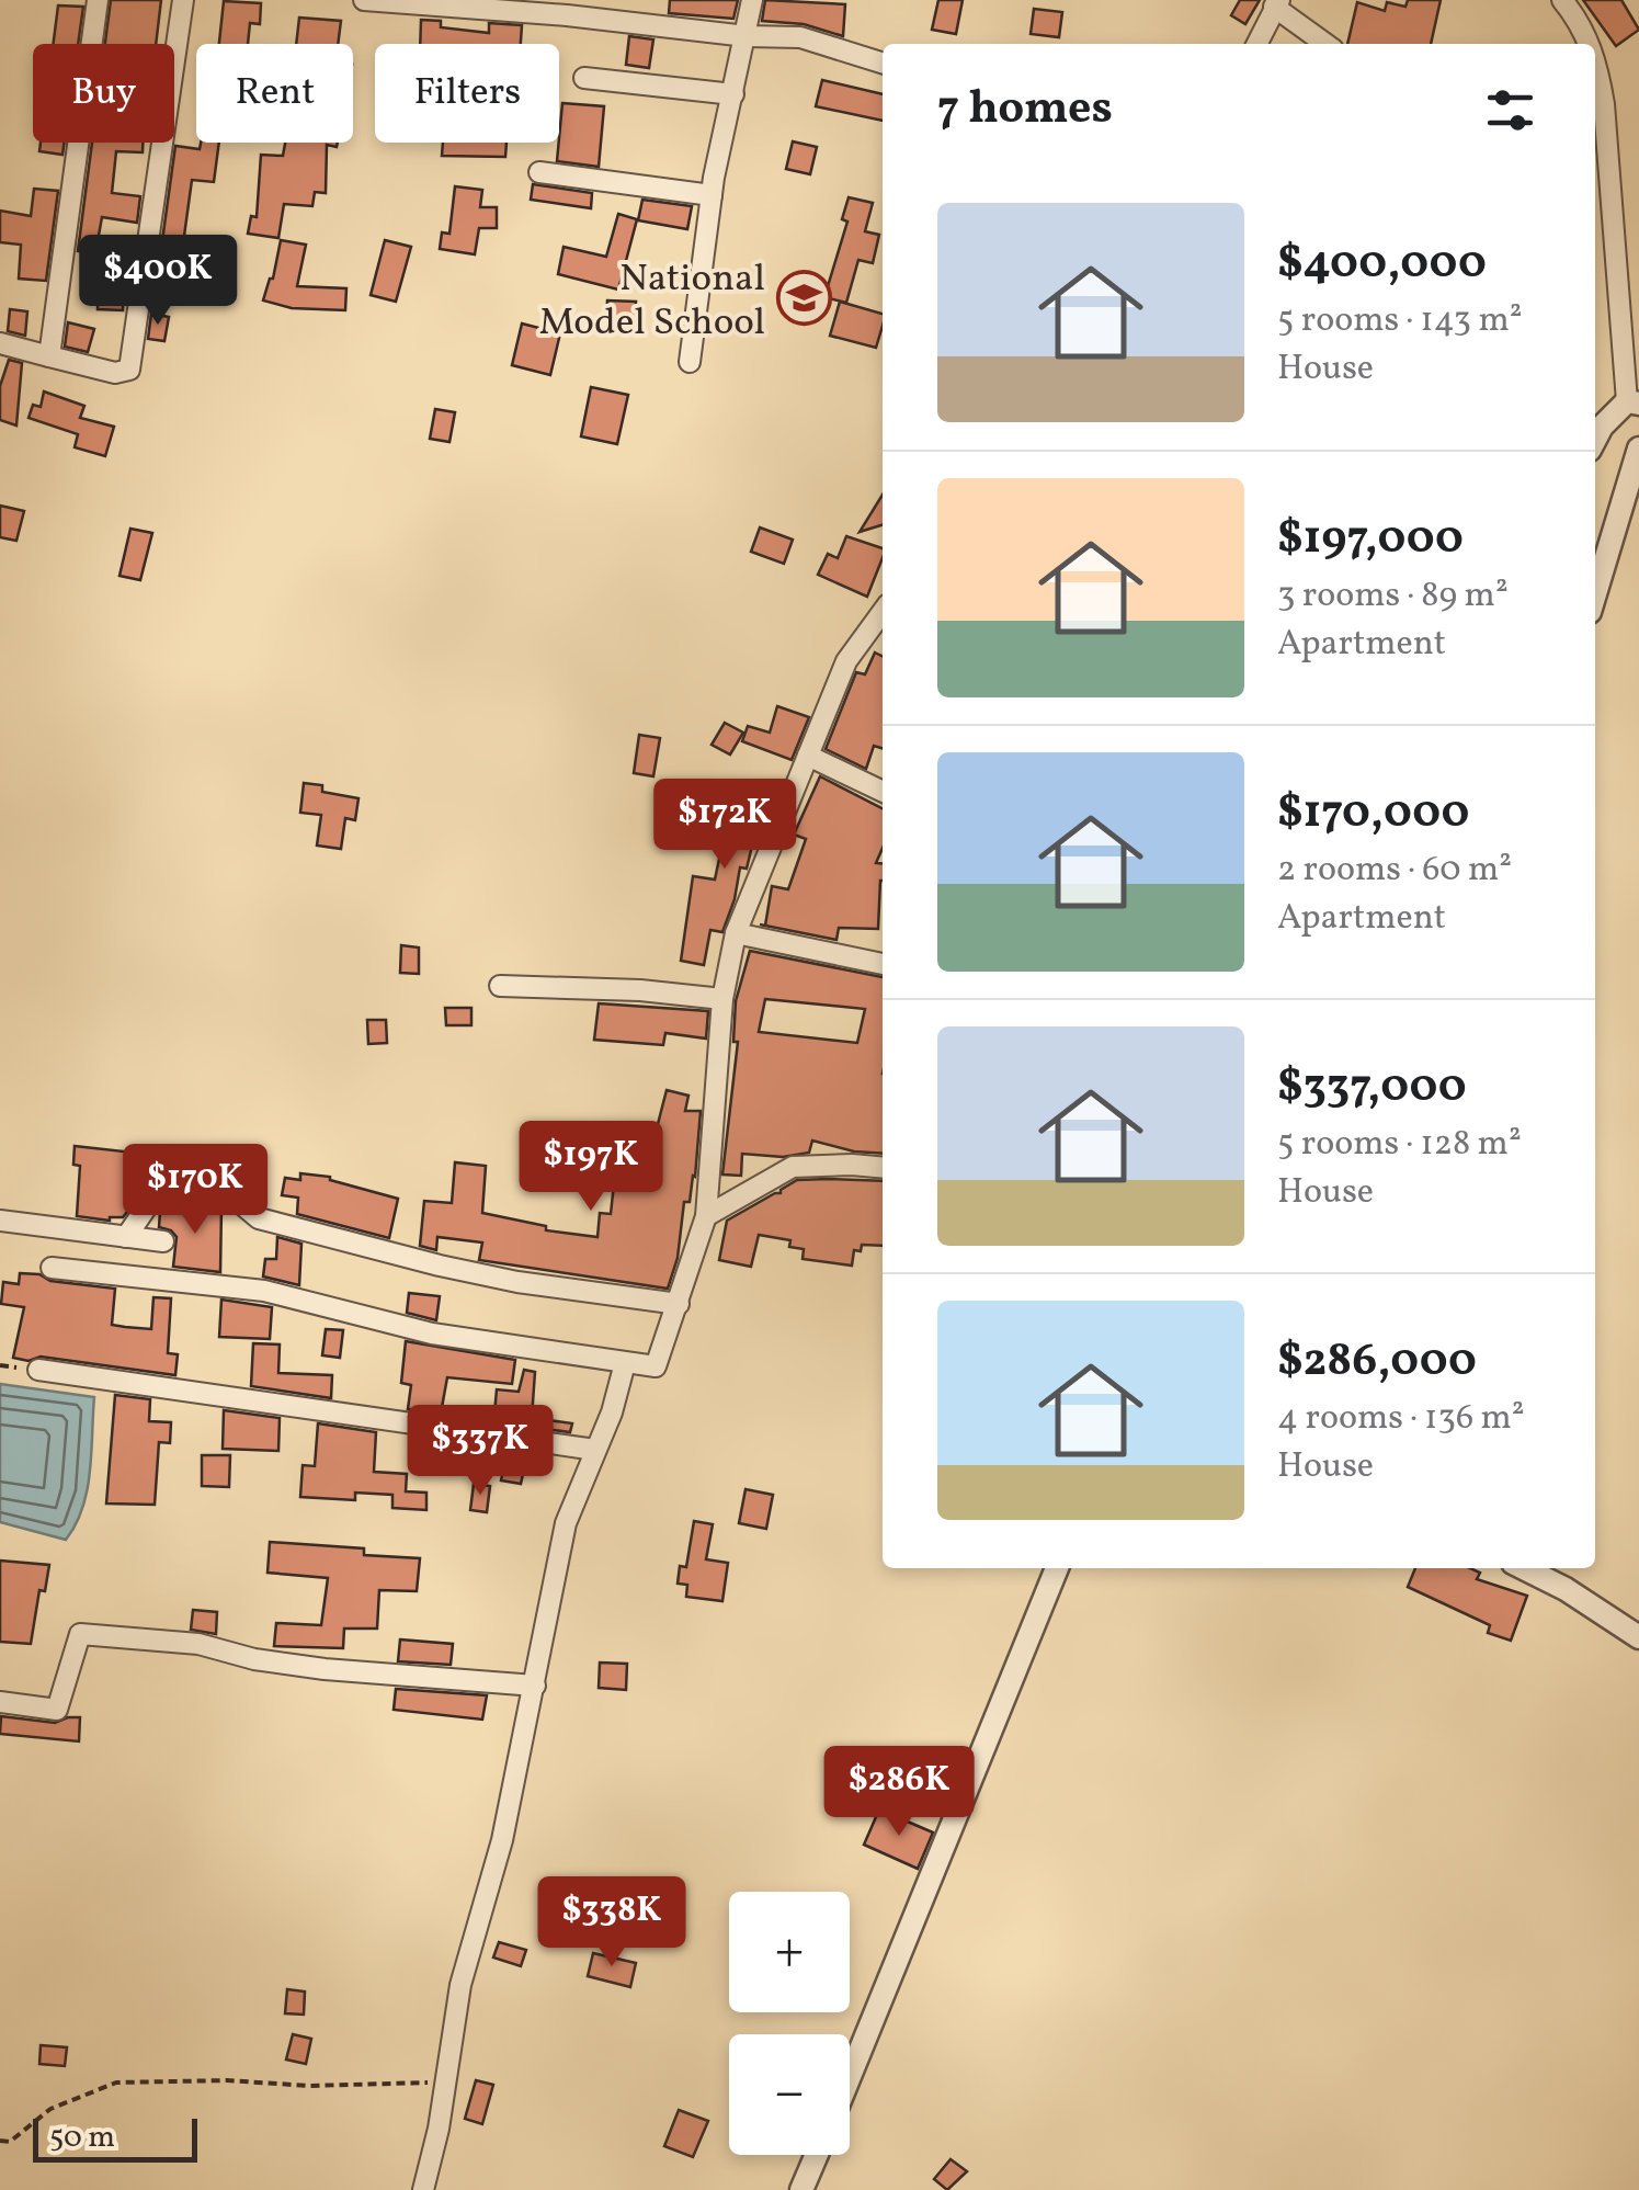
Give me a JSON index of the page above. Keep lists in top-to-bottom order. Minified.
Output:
{"places":{"school or university":["National Model School"]},"scale_bar":"50 m","page":{"chip":["Buy","Rent","Filters"],"heading":"7 homes","list":[{"name":"$400,000","note":"5 rooms · 143 m² · House"},{"name":"$197,000","note":"3 rooms · 89 m² · Apartment"},{"name":"$170,000","note":"2 rooms · 60 m² · Apartment"},{"name":"$337,000","note":"5 rooms · 128 m² · House"},{"name":"$286,000","note":"4 rooms · 136 m² · House"}],"price":["$400K","$172K","$197K","$170K","$337K","$286K","$338K"],"map_buttons":["+","−"],"scale":"50 m"}}
